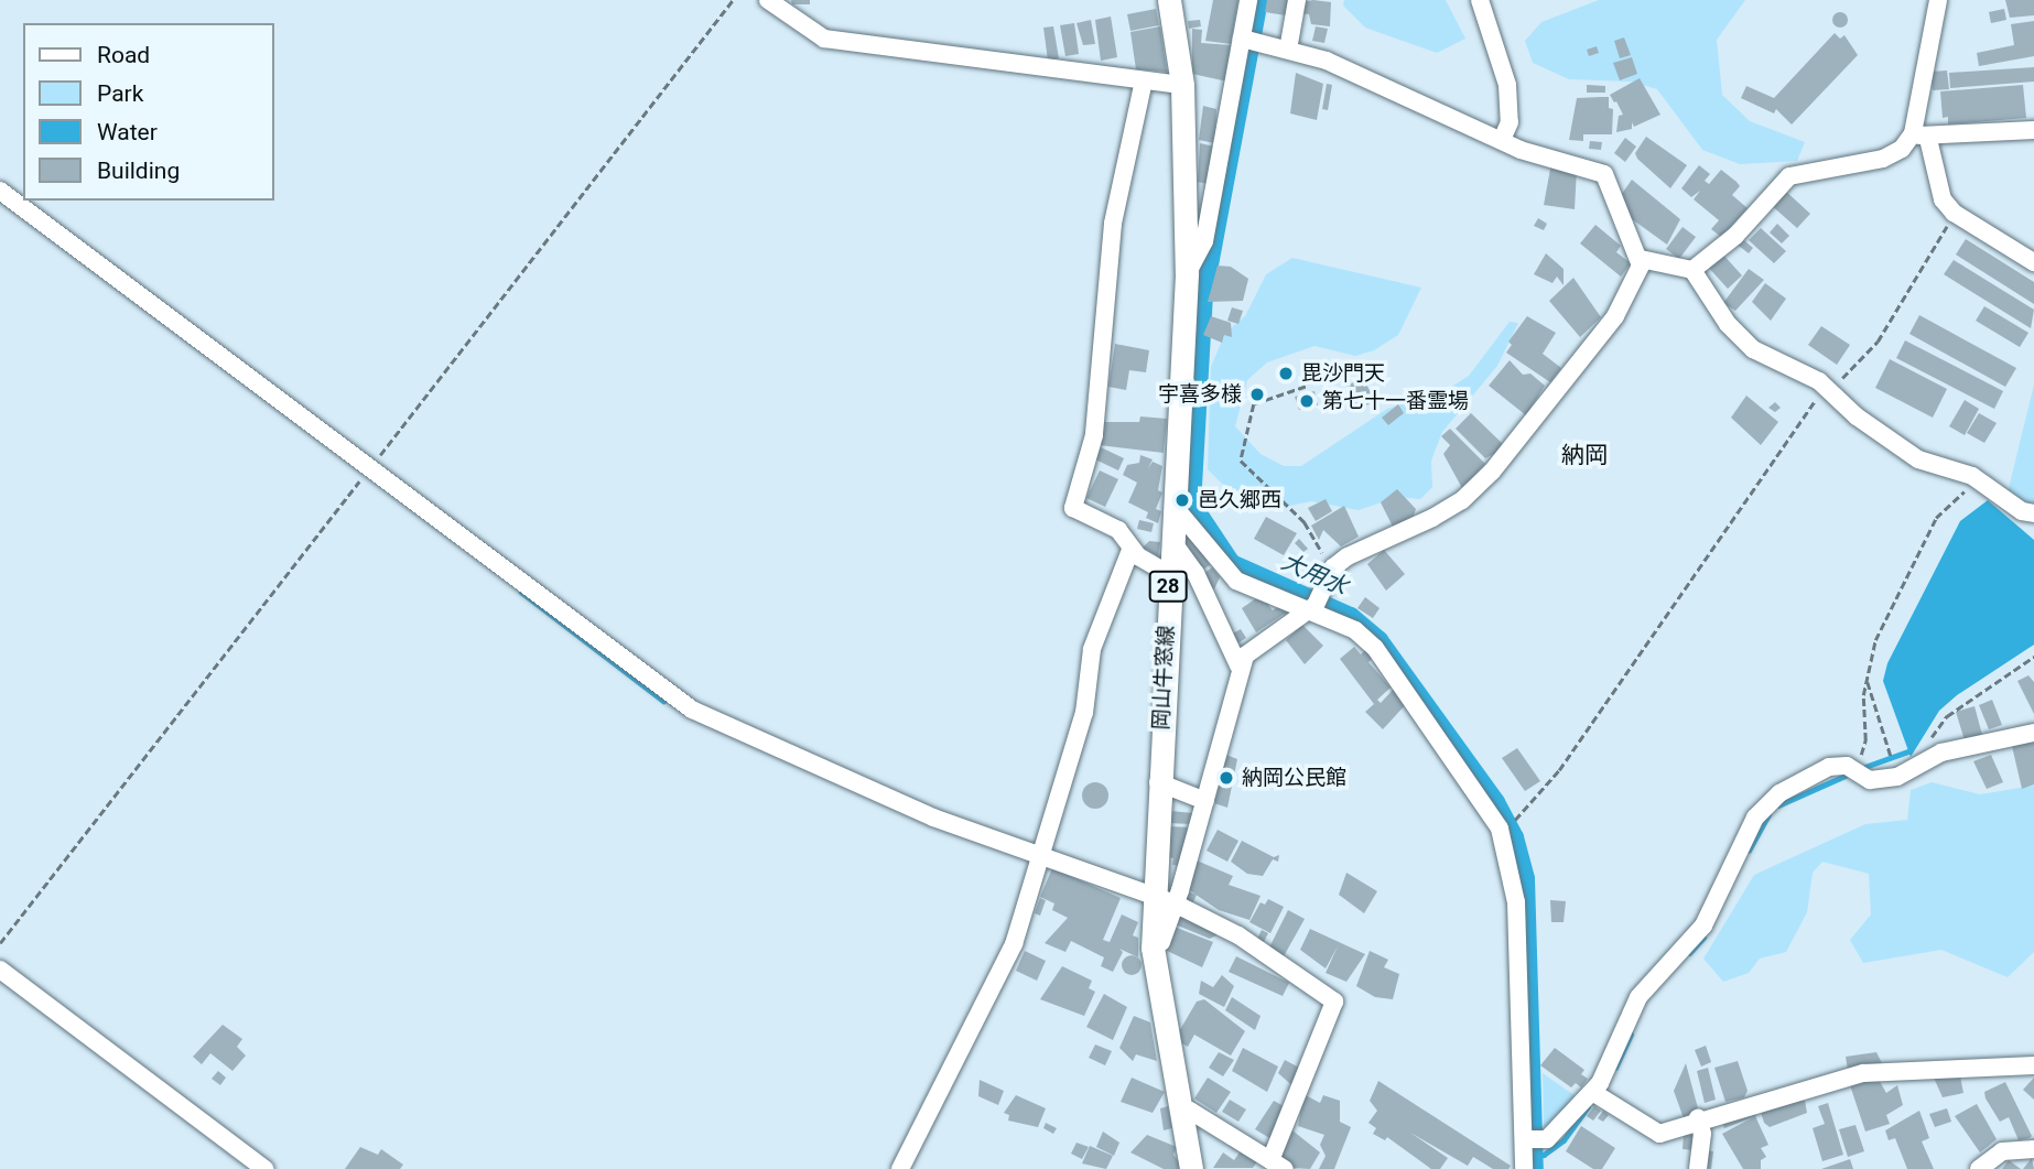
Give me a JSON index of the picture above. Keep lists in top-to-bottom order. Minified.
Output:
{"streets":{"main road":["28","岡山牛窓線"]},"districts":["納岡"],"water":["大用水"],"places":["毘沙門天","宇喜多様","第七十一番霊場","邑久郷西","納岡公民館"],"legend":["Road","Park","Water","Building"]}
